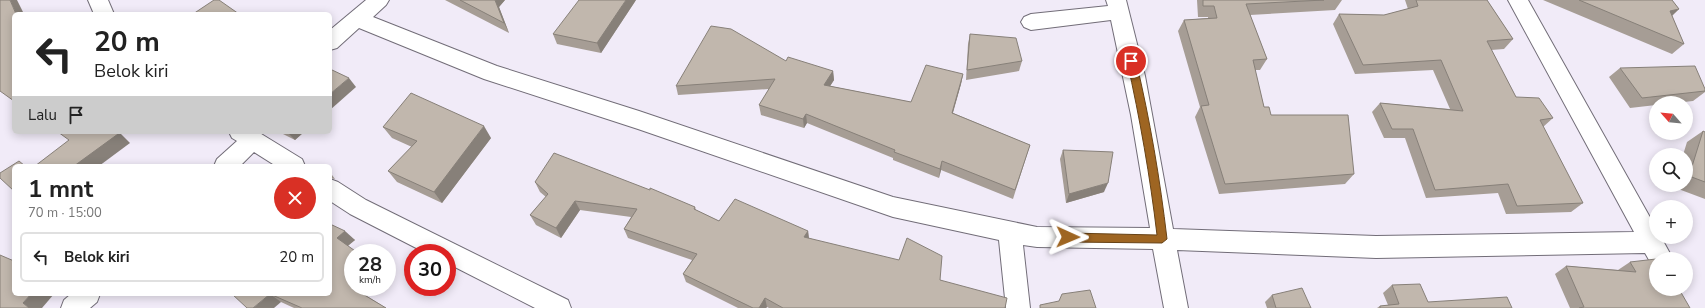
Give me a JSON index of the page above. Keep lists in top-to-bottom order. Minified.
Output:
{"north":"top left","page":{"turn":["20 m","Belok kiri"],"map_buttons":["+","−"],"then":"Lalu","heading":["1 mnt","70 m · 15:00"],"list":[{"name":"Belok kiri","value":"20 m"}],"speed":"28 km/h","limit":"30"}}
